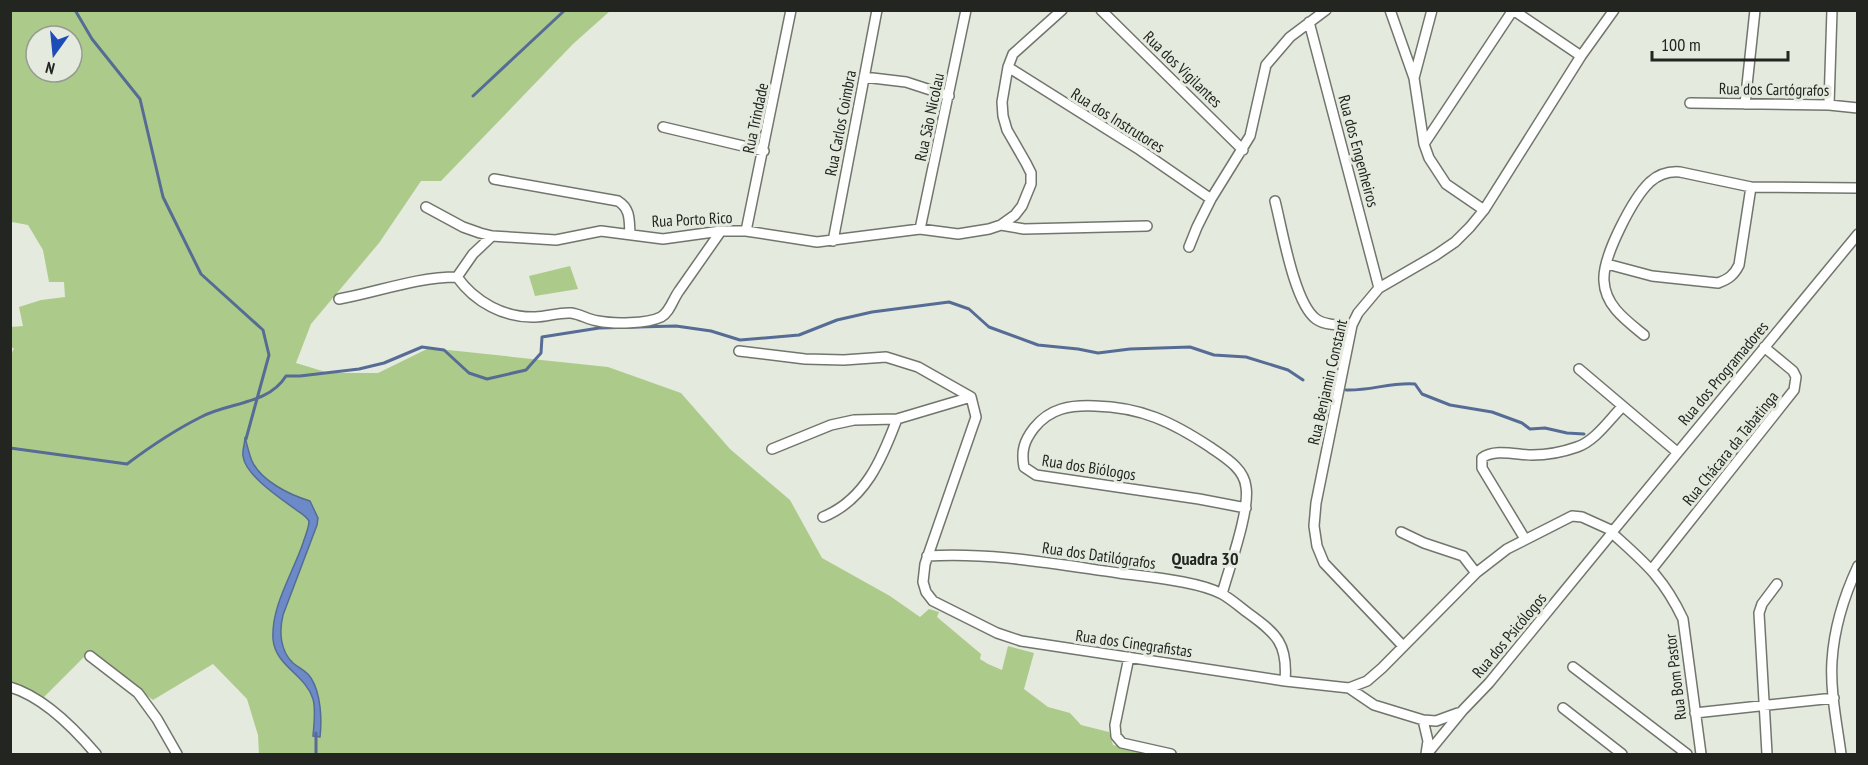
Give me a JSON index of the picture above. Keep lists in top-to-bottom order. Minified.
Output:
{"streets":{"street":["Rua dos Vigilantes","Rua dos Cartógrafos","Rua São Nicolau","Rua Trindade","Rua dos Instrutores","Rua Carlos Coimbra","Rua dos Engenheiros","Rua Porto Rico","Rua dos Programadores","Rua Benjamin Constant","Rua Chácara da Tabatinga","Rua dos Biólogos","Rua dos Datilógrafos","Rua dos Psicólogos","Rua dos Cinegrafistas","Rua Bom Pastor"]},"crossings":[["Rua São Nicolau","Rua Porto Rico"],["Rua Trindade","Rua Porto Rico"],["Rua Carlos Coimbra","Rua Porto Rico"],["Rua dos Engenheiros","Rua Benjamin Constant"],["Rua dos Programadores","Rua Chácara da Tabatinga"],["Rua dos Programadores","Rua dos Psicólogos"],["Rua Chácara da Tabatinga","Rua Bom Pastor"],["Rua dos Biólogos","Rua dos Datilógrafos"],["Rua dos Datilógrafos","Rua dos Cinegrafistas"]],"districts":["Quadra 30"],"scale_bar":"100 m","north":"bottom"}
